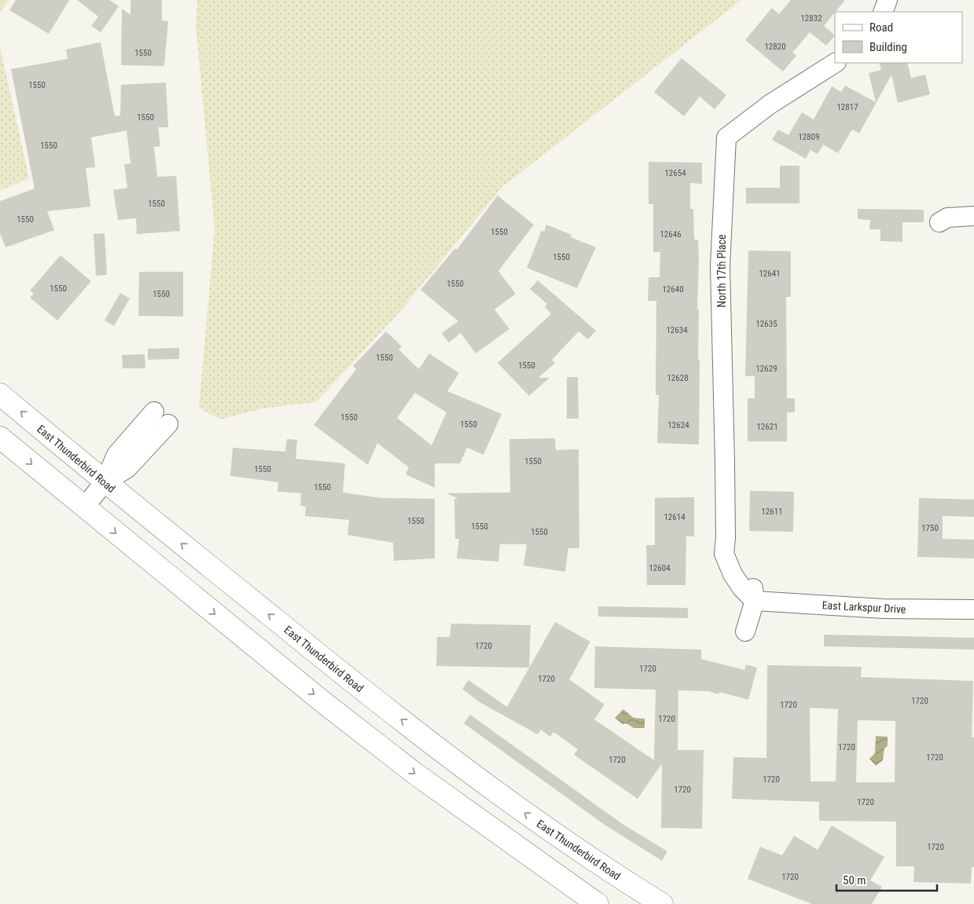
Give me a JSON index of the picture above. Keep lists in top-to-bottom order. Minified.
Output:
{"streets":{"main road":["East Thunderbird Road"],"street":["North 17th Place","East Larkspur Drive"]},"crossings":[["North 17th Place","East Larkspur Drive"]],"house_numbers":["12832","12820","1550","1550","12817","1550","12809","1550","12654","1550","1550","1550","12646","1550","12641","1550","1550","12640","1550","12635","12634","1550","1550","12629","12628","1550","1550","12624","12621","1550","1550","1550","12611","12614","1550","1550","1750","1550","12604","1720","1720","1720","1720","1720","1720","1720","1720","1720","1720","1720","1720","1720","1720"],"legend":["Road","Building"],"scale_bar":"50 m"}
